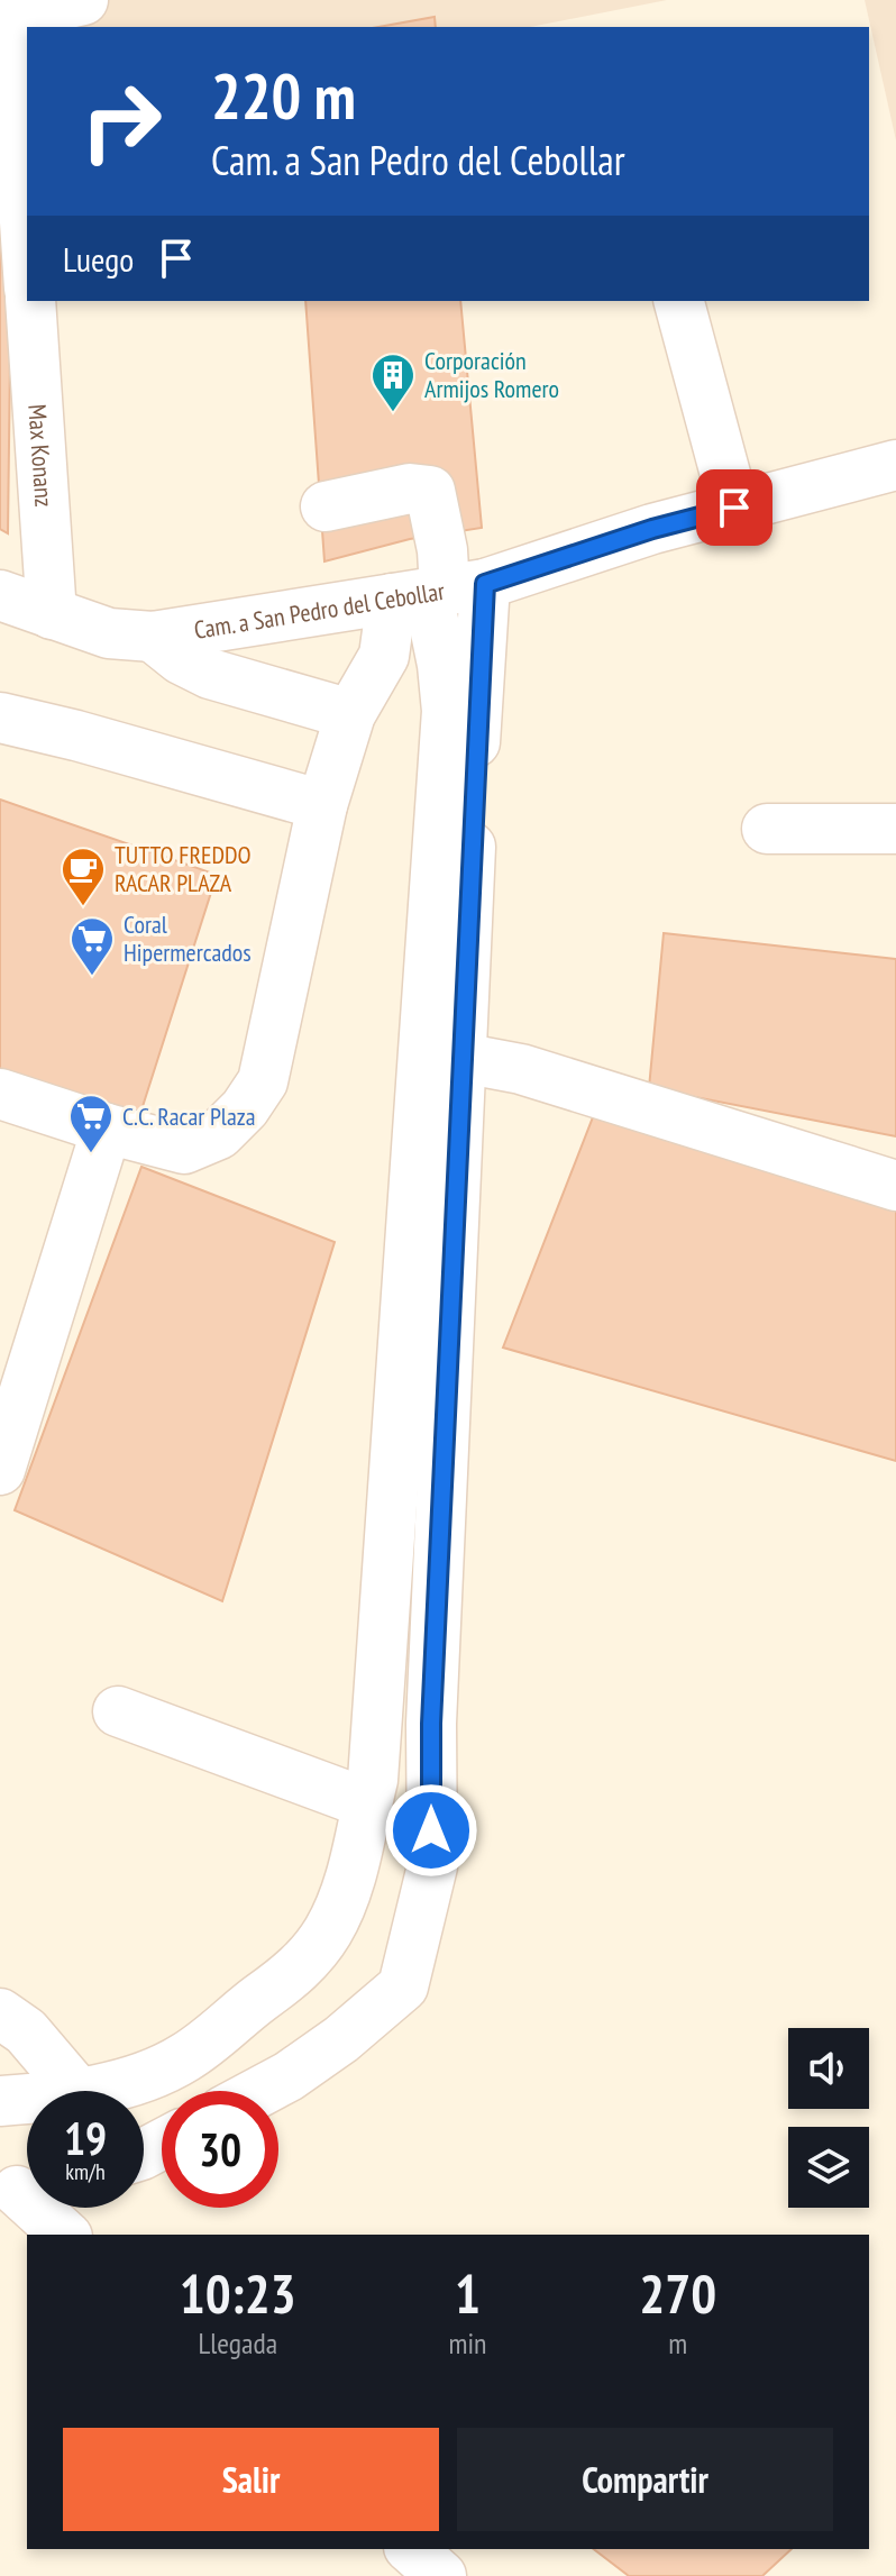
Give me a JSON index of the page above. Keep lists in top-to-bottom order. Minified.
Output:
{"streets":{"street":["Max Konanz","Cam. a San Pedro del Cebollar"]},"crossings":[["Max Konanz","Cam. a San Pedro del Cebollar"]],"places":{"building":["Corporación Armijos Romero"],"cafe":["TUTTO FREDDO RACAR PLAZA"],"supermarket":["Coral Hipermercados","C.C. Racar Plaza"]},"page":{"turn":["220 m","Cam. a San Pedro del Cebollar"],"then":"Luego","speed":"19 km/h","limit":"30","eta":["10:23","Llegada","1","min","270","m"],"buttons":["Salir","Compartir"]}}
